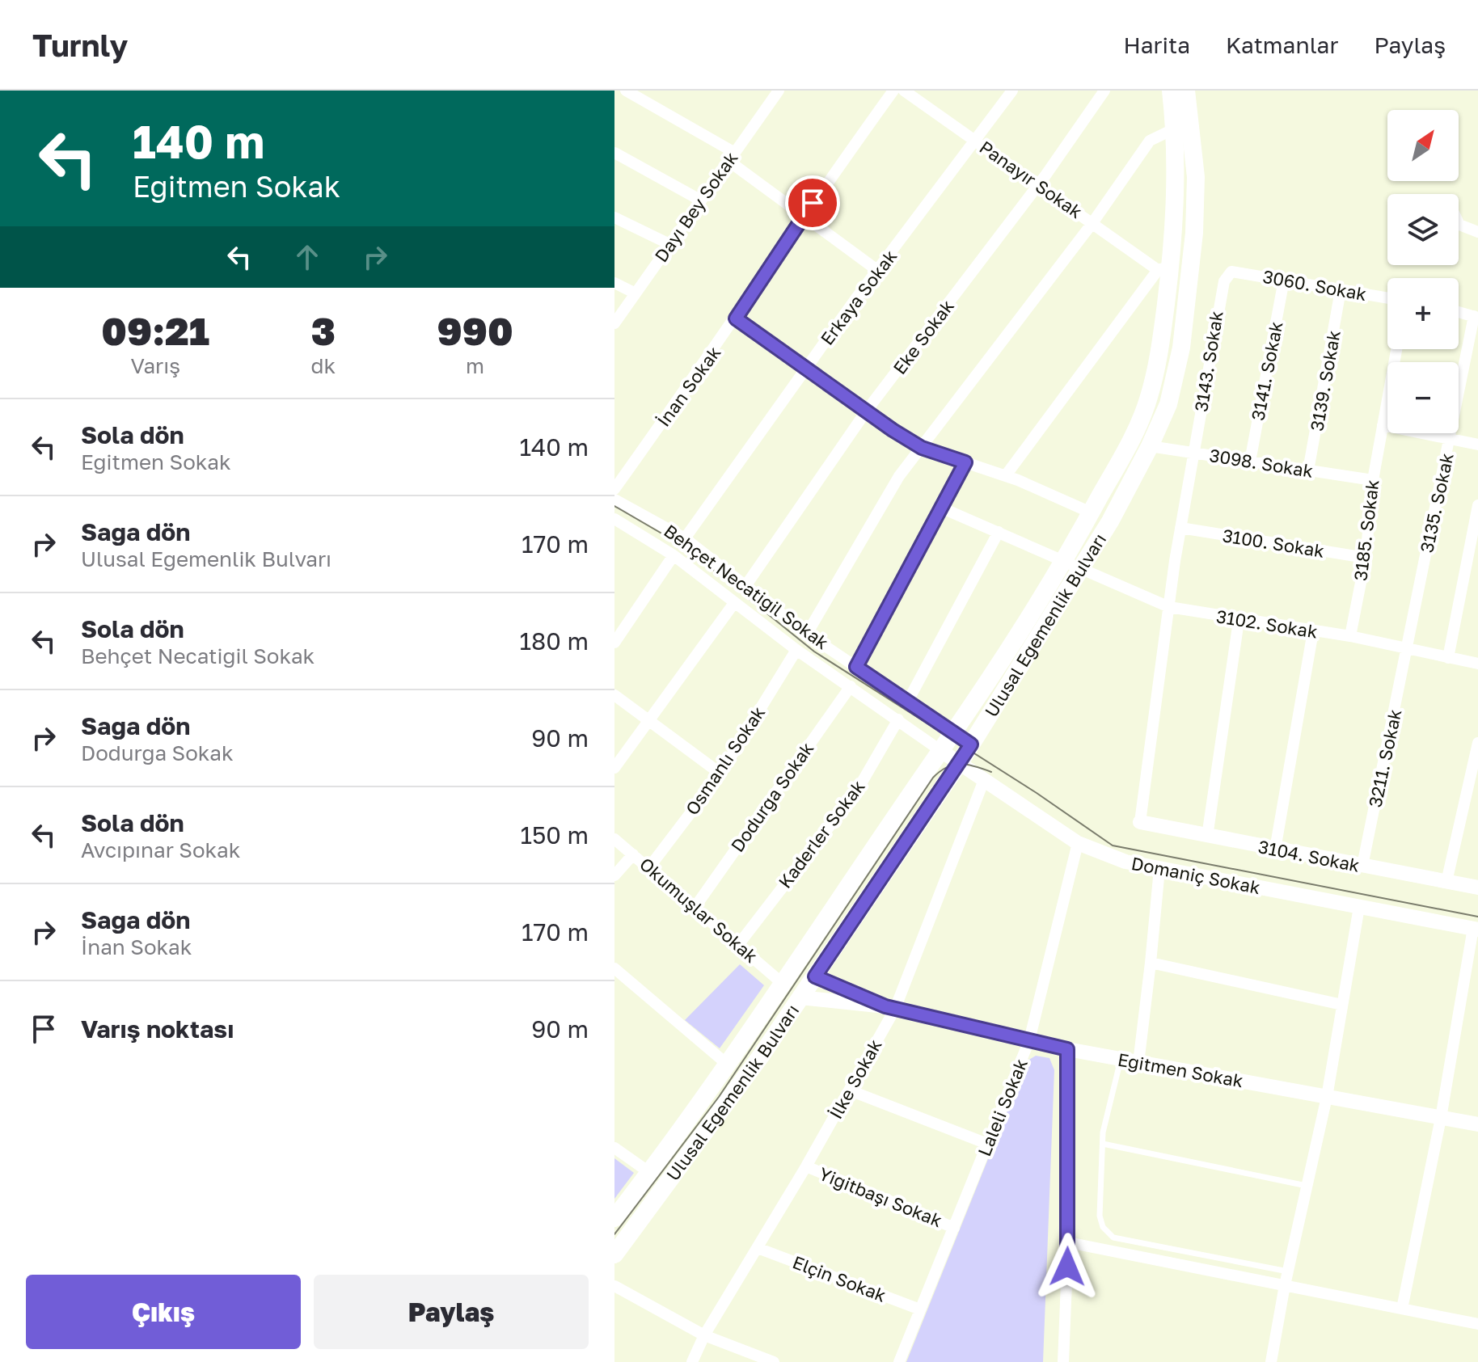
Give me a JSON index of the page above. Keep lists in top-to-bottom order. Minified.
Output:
{"streets":{"main road":["Ulusal Egemenlik Bulvarı"],"street":["Panayır Sokak","Dayı Bey Sokak","3060. Sokak","Erkaya Sokak","Eke Sokak","3143. Sokak","3141. Sokak","3139. Sokak","İnan Sokak","3098. Sokak","3135. Sokak","3185. Sokak","3100. Sokak","Behçet Necatigil Sokak","3102. Sokak","3211. Sokak","Osmanlı Sokak","Dodurga Sokak","Kaderler Sokak","3104. Sokak","Domaniç Sokak","Okumuşlar Sokak","Eğitmen Sokak","İlke Sokak","Laleli Sokak","Yiğitbaşı Sokak","Elçin Sokak"]},"crossings":[["Panayır Sokak","Erkaya Sokak"],["Panayır Sokak","Eke Sokak"],["Panayır Sokak","Ulusal Egemenlik Bulvarı"],["3060. Sokak","3143. Sokak"],["3060. Sokak","3141. Sokak"],["3060. Sokak","3139. Sokak"],["Erkaya Sokak","Behçet Necatigil Sokak"],["Eke Sokak","Behçet Necatigil Sokak"],["3143. Sokak","3098. Sokak"],["3143. Sokak","3100. Sokak"],["3143. Sokak","3102. Sokak"],["3143. Sokak","3104. Sokak"],["3141. Sokak","3098. Sokak"],["3139. Sokak","3098. Sokak"],["3098. Sokak","3185. Sokak"],["3098. Sokak","Ulusal Egemenlik Bulvarı"],["3135. Sokak","3102. Sokak"],["3135. Sokak","3211. Sokak"],["3185. Sokak","3100. Sokak"],["3185. Sokak","3102. Sokak"],["Behçet Necatigil Sokak","Ulusal Egemenlik Bulvarı"],["3102. Sokak","Ulusal Egemenlik Bulvarı"],["3102. Sokak","3211. Sokak"],["Ulusal Egemenlik Bulvarı","Domaniç Sokak"],["Ulusal Egemenlik Bulvarı","Okumuşlar Sokak"],["Ulusal Egemenlik Bulvarı","Eğitmen Sokak"],["3211. Sokak","3104. Sokak"],["Osmanlı Sokak","Okumuşlar Sokak"],["Dodurga Sokak","Okumuşlar Sokak"],["Kaderler Sokak","Okumuşlar Sokak"],["Domaniç Sokak","İlke Sokak"],["Domaniç Sokak","Laleli Sokak"],["Eğitmen Sokak","İlke Sokak"],["Eğitmen Sokak","Laleli Sokak"],["İlke Sokak","Yiğitbaşı Sokak"],["İlke Sokak","Elçin Sokak"],["Laleli Sokak","Yiğitbaşı Sokak"],["Laleli Sokak","Elçin Sokak"]],"north":"top right","page":{"header":"Turnly","nav":["Harita","Katmanlar","Paylaş"],"turn":["140 m","Eğitmen Sokak"],"map_buttons":["+","−"],"eta":["09:21","Varış","3","dk","990","m"],"list":[{"name":"Sola dön","note":"Eğitmen Sokak","value":"140 m"},{"name":"Sağa dön","note":"Ulusal Egemenlik Bulvarı","value":"170 m"},{"name":"Sola dön","note":"Behçet Necatigil Sokak","value":"180 m"},{"name":"Sağa dön","note":"Dodurga Sokak","value":"90 m"},{"name":"Sola dön","note":"Avcıpınar Sokak","value":"150 m"},{"name":"Sağa dön","note":"İnan Sokak","value":"170 m"},{"name":"Varış noktası","value":"90 m"}],"buttons":["Çıkış","Paylaş"]}}
